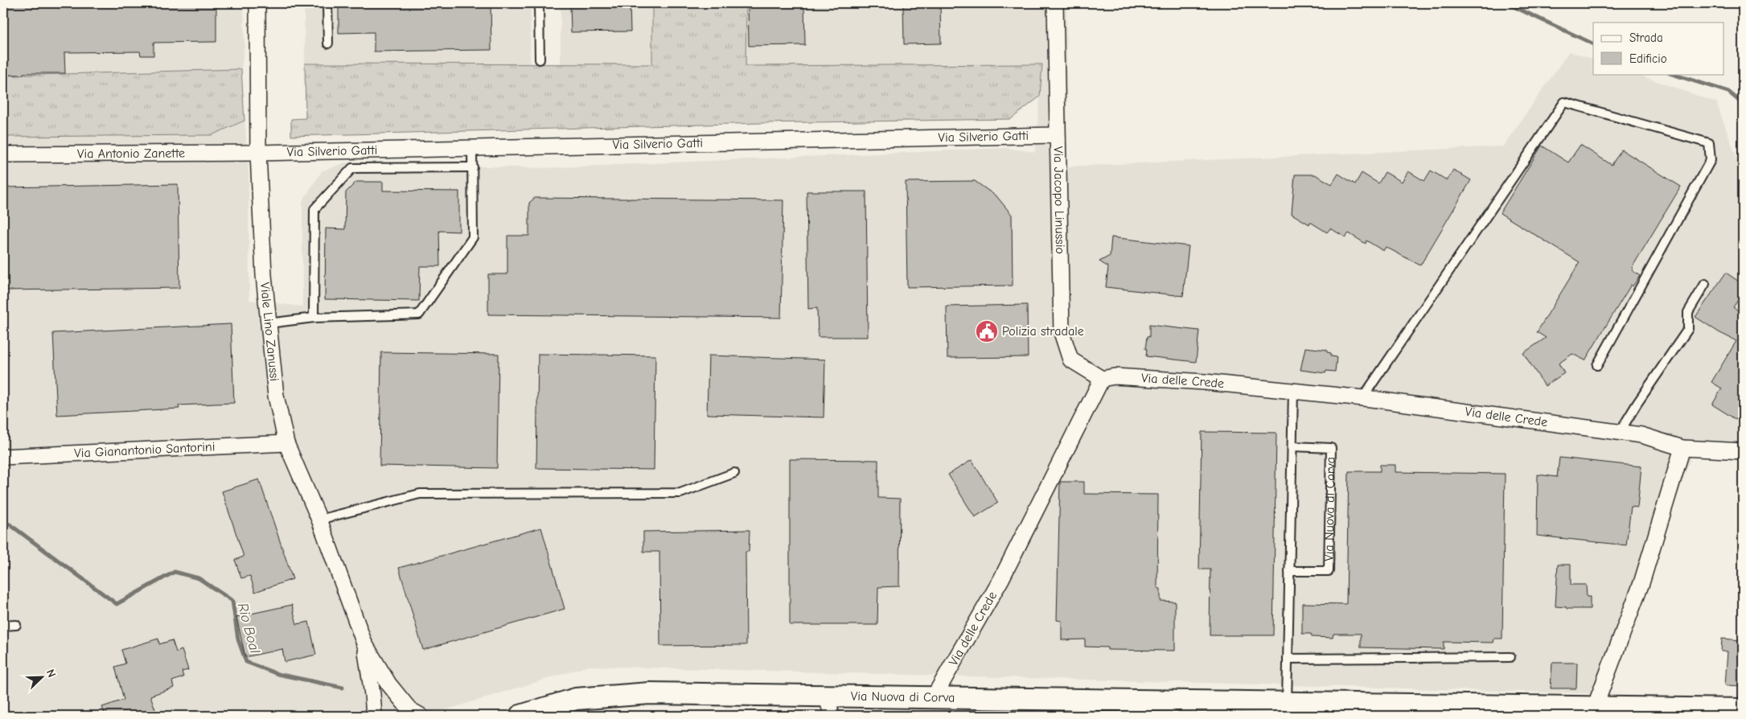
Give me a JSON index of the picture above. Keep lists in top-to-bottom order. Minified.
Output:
{"streets":{"main road":["Via Nuova di Corva"],"street":["Via Silverio Gatti","Via Antonio Zanette","Via Jacopo Linussio","Viale Lino Zanussi","Via delle Crede","Via Gianantonio Santorini"]},"crossings":[["Via Silverio Gatti","Via Antonio Zanette"],["Via Silverio Gatti","Via Jacopo Linussio"],["Via Silverio Gatti","Viale Lino Zanussi"],["Via Antonio Zanette","Viale Lino Zanussi"],["Via Jacopo Linussio","Via delle Crede"],["Viale Lino Zanussi","Via Gianantonio Santorini"],["Via delle Crede","Via Nuova di Corva"]],"water":["Rio Boal"],"places":{"public building":["Polizia stradale"]},"legend":["Strada","Edificio"],"north":"top right"}
